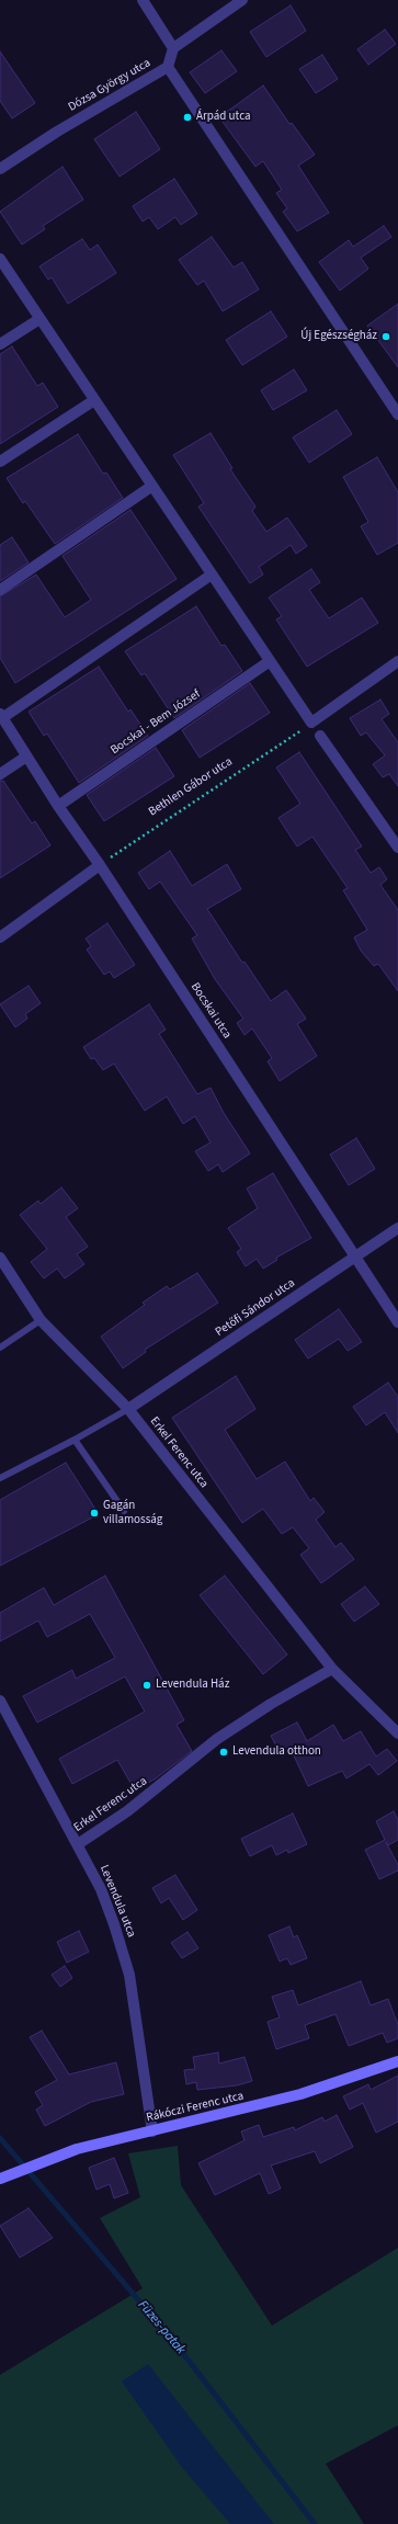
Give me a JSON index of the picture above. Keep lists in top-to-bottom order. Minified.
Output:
{"streets":{"main road":["Rákóczi Ferenc utca"],"street":["Dózsa György utca","Bocskai - Bem József","Bocskai utca","Petőfi Sándor utca","Erkel Ferenc utca","Levendula utca"],"path":["Bethlen Gábor utca"]},"crossings":[["Bocskai - Bem József","Bocskai utca"],["Bethlen Gábor utca","Bocskai utca"],["Bocskai utca","Petőfi Sándor utca"],["Petőfi Sándor utca","Erkel Ferenc utca"],["Erkel Ferenc utca","Levendula utca"],["Levendula utca","Rákóczi Ferenc utca"]],"water":["Füzes-patak"],"places":["Árpád utca","Új Egészségház","Gagán villamosság","Levendula Ház","Levendula otthon"]}
